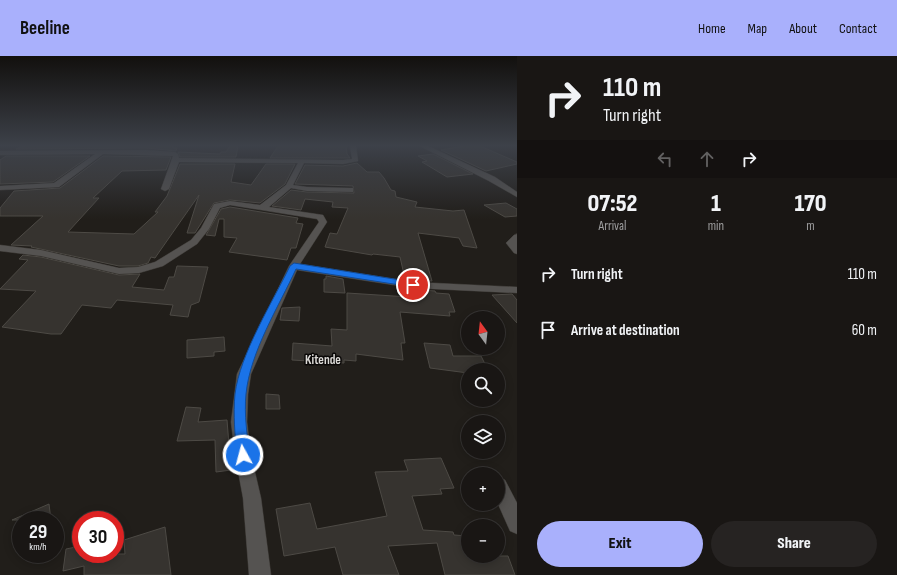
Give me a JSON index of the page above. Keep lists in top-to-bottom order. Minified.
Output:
{"districts":["Kitende"],"north":"top","page":{"header":"Beeline","nav":["Home","Map","About","Contact"],"turn":["110 m","Turn right"],"eta":["07:52","Arrival","1","min","170","m"],"list":[{"name":"Turn right","value":"110 m"},{"name":"Arrive at destination","value":"60 m"}],"map_buttons":["+","−"],"speed":"29 km/h","limit":"30","buttons":["Exit","Share"]}}
